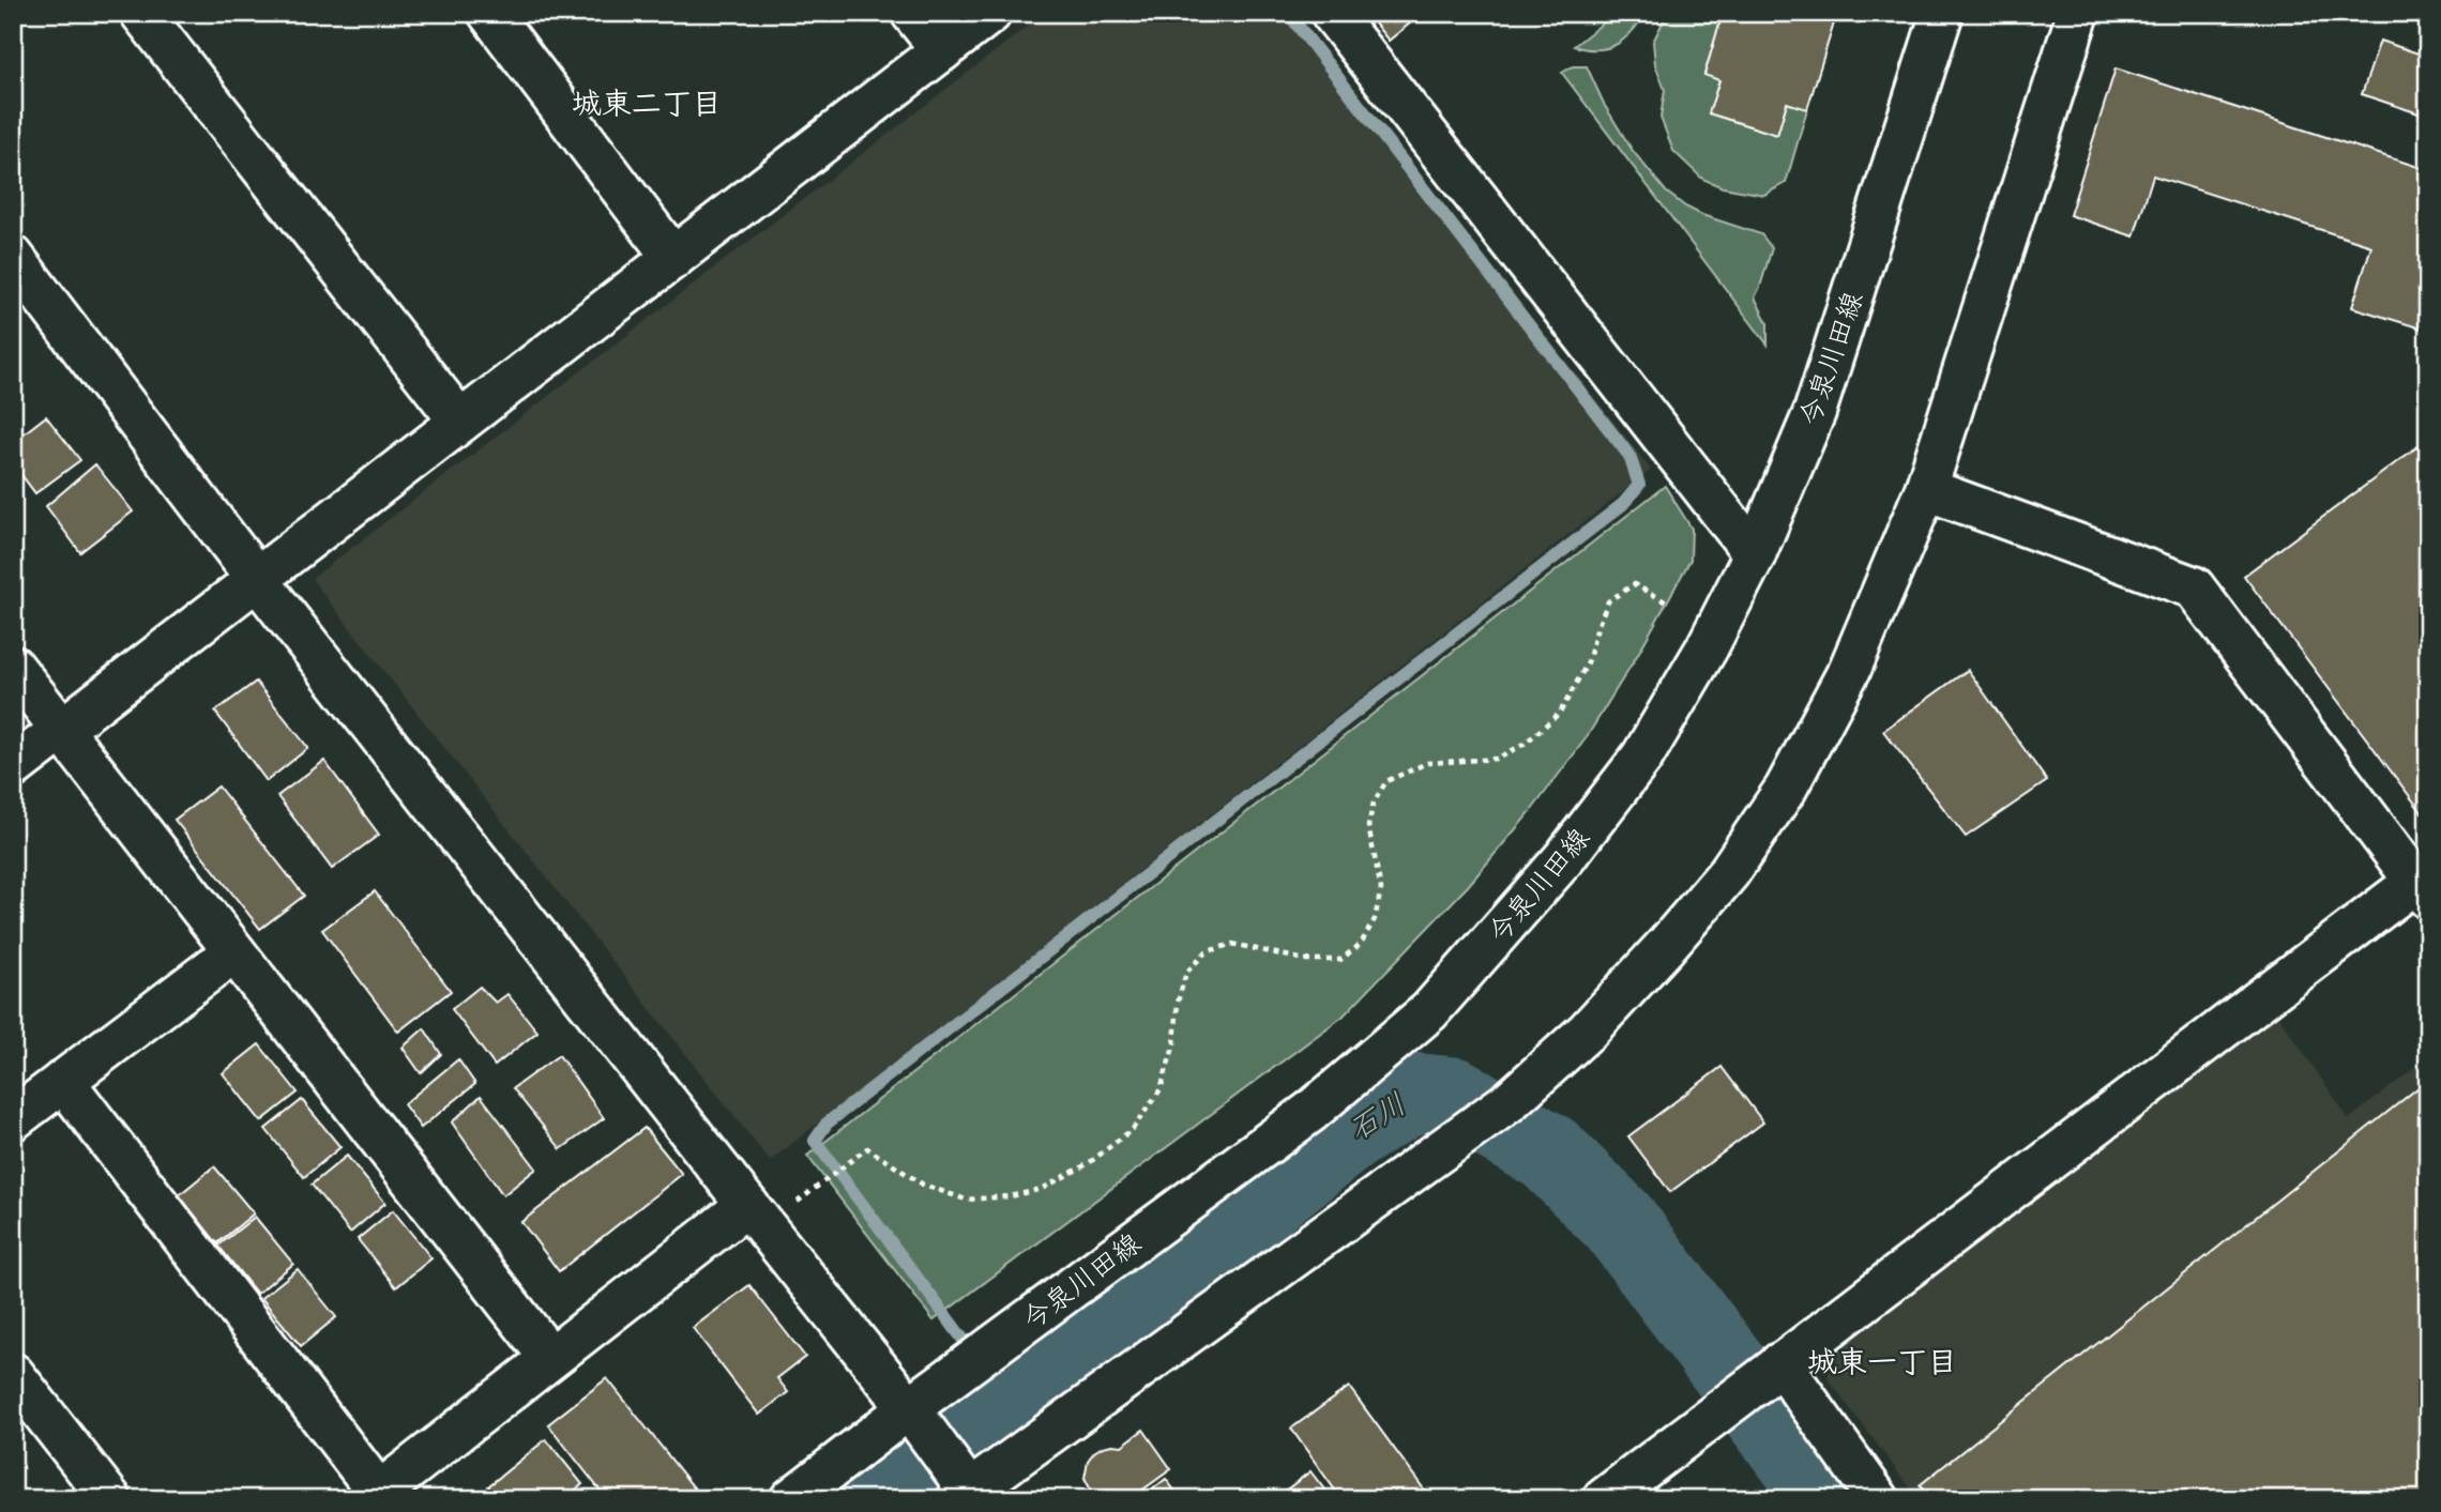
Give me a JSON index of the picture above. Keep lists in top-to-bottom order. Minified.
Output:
{"streets":{"street":["今泉川田線"]},"districts":["城東二丁目","城東一丁目"],"water":["石川"]}
